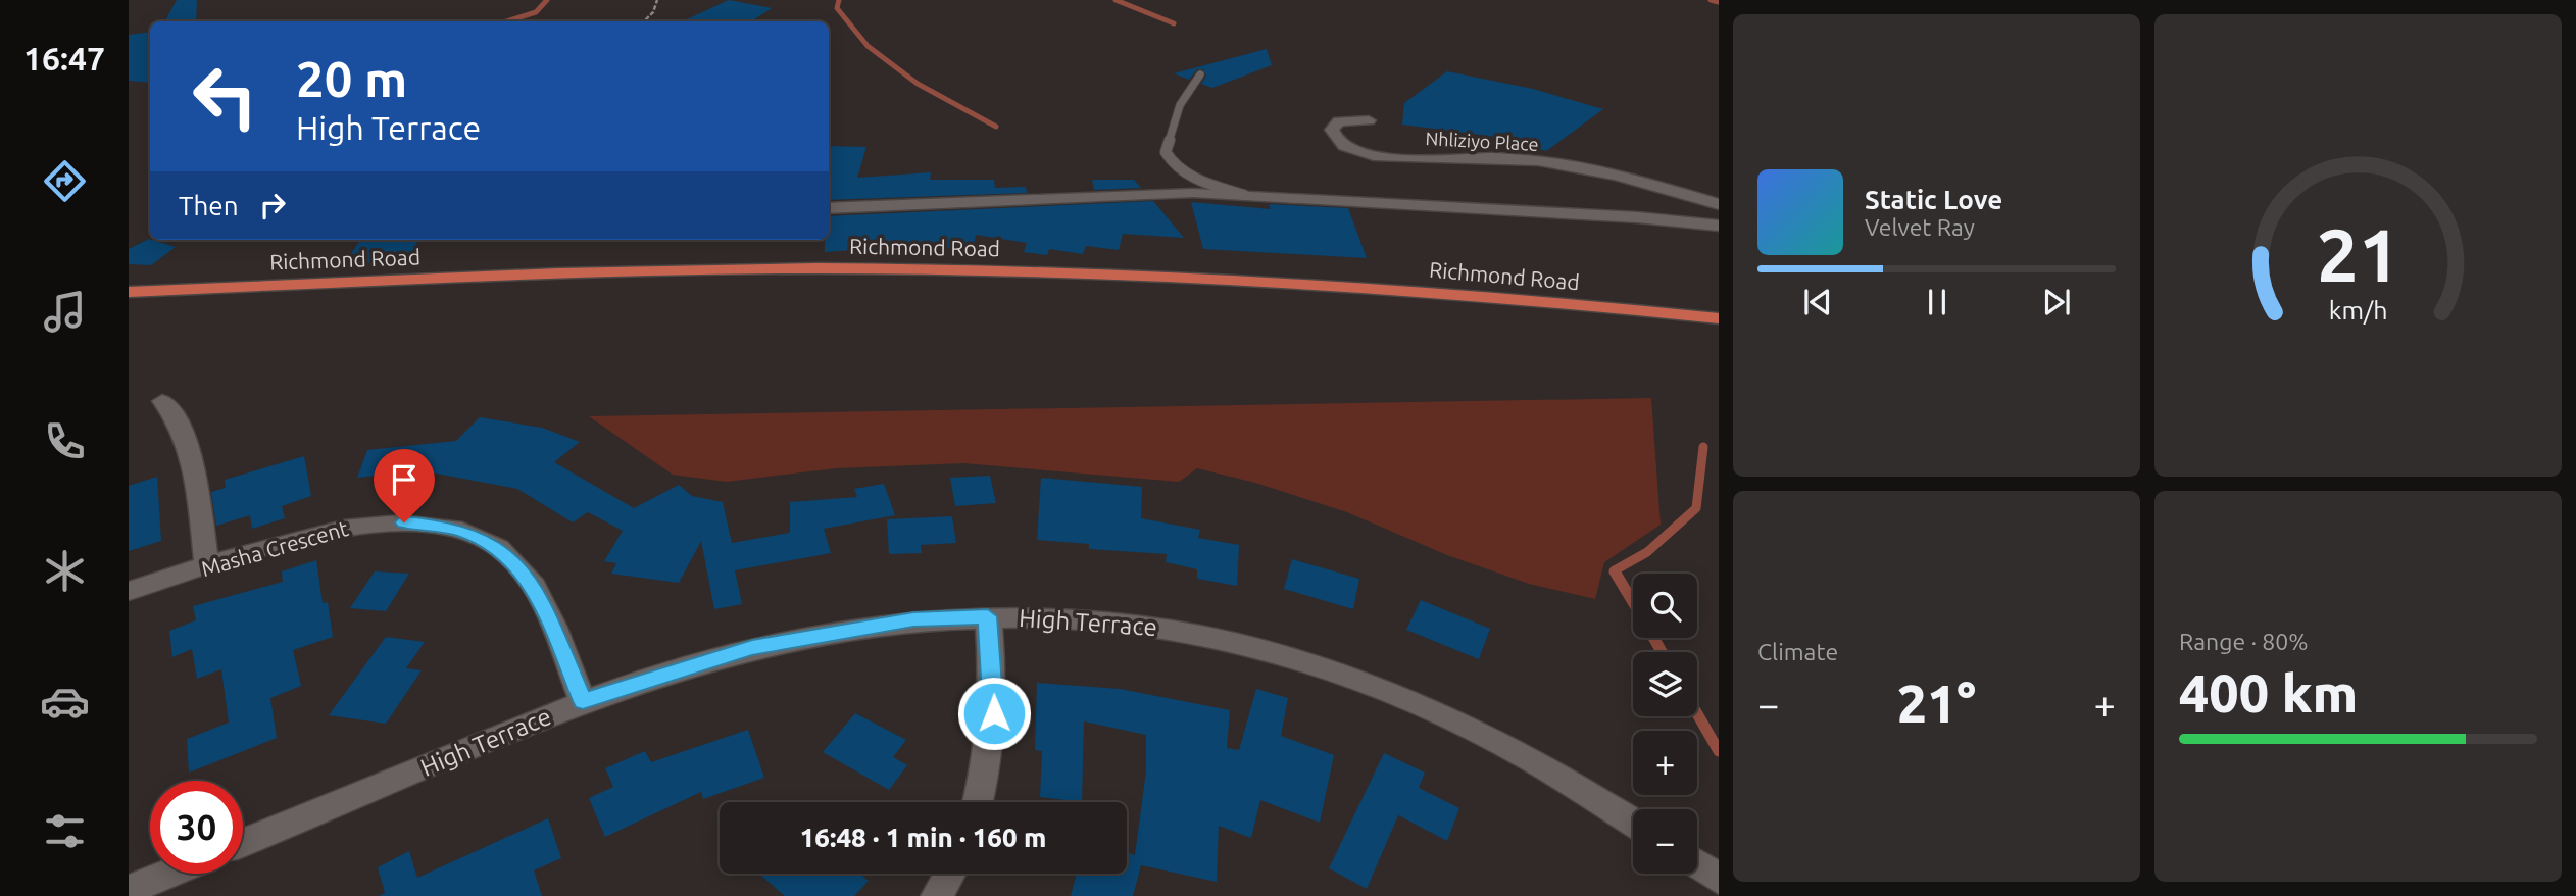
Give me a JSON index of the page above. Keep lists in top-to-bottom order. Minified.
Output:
{"streets":{"highway":["Richmond Road"],"street":["Nhliziyo Place","Masha Crescent","High Terrace"]},"crossings":[["Masha Crescent","High Terrace"]],"page":{"tabs":"16:47","turn":["20 m","High Terrace"],"song":["Static Love","Velvet Ray"],"then":"Then","tile":["Climate",["Range · 80%","400 km"]],"map_buttons":["+","−"],"heat":["−","21°","+"],"limit":"30","trip":"16:48 · 1 min · 160 m","gauge":["21","km/h"]}}
